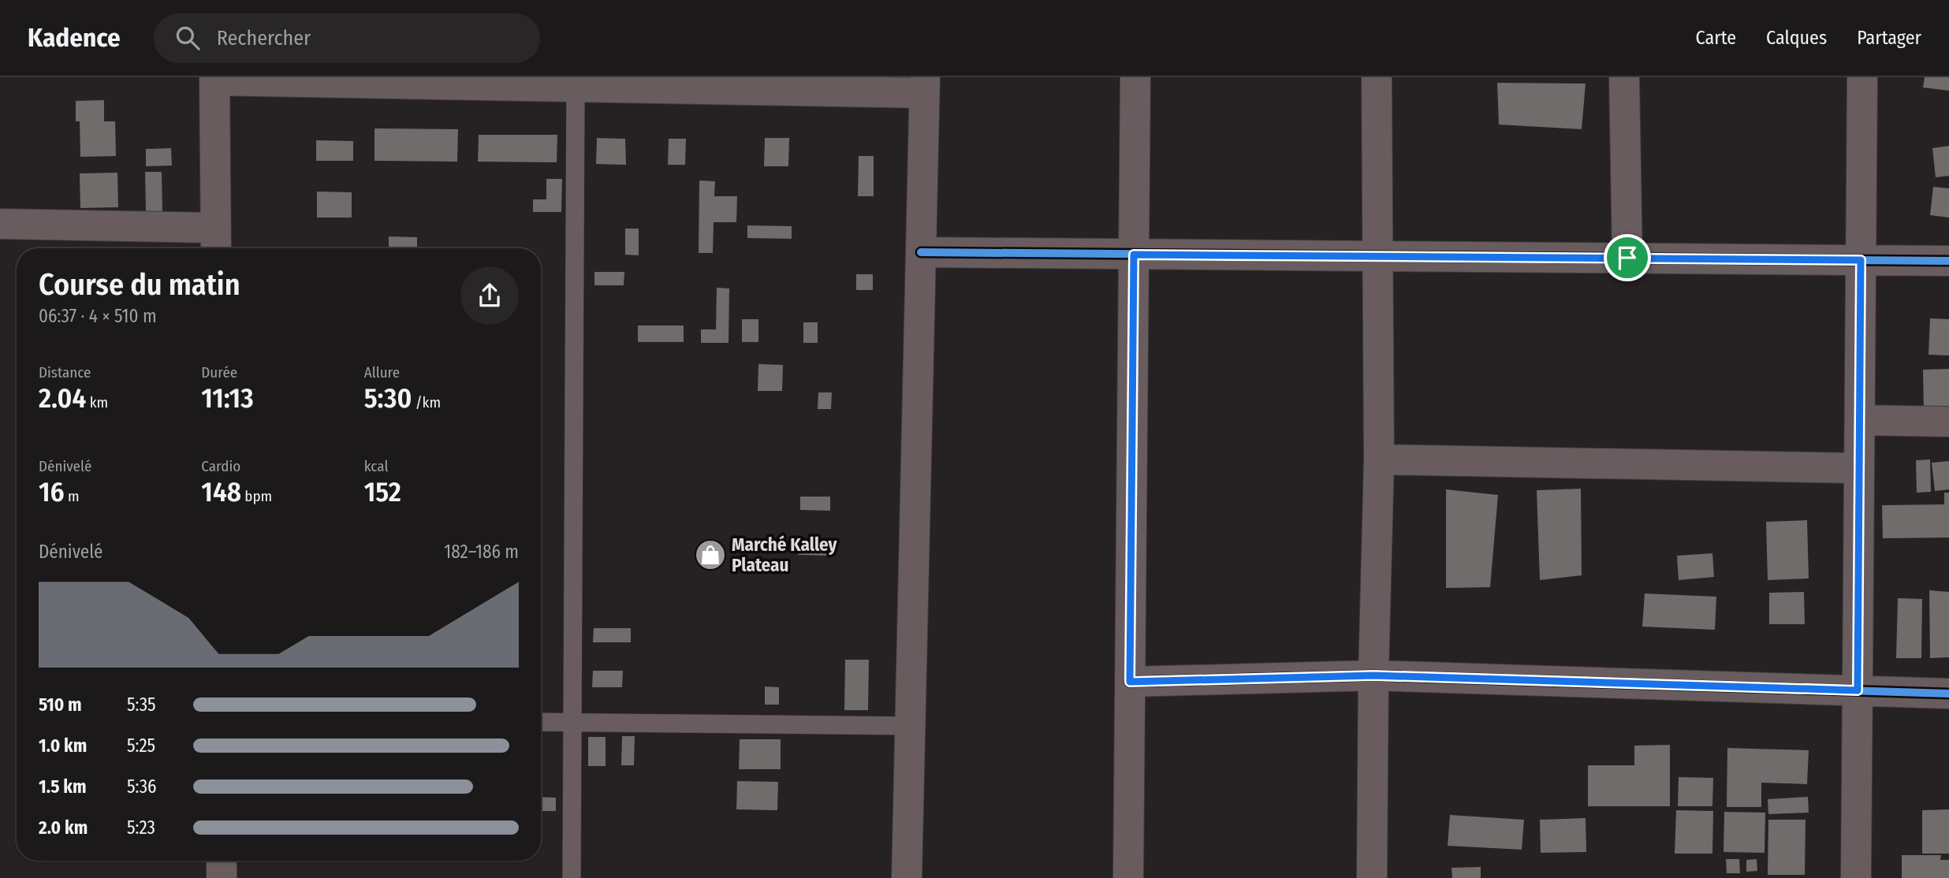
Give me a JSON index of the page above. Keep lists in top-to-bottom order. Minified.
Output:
{"places":{"shop":["Marché Kalley Plateau"]},"page":{"header":"Kadence","search":"Rechercher","nav":["Carte","Calques","Partager"],"heading":["Course du matin","06:37 · 4 × 510 m"],"stats":[["Distance","2.04 km"],["Durée","11:13"],["Allure","5:30 /km"],["Dénivelé","16 m"],["Cardio","148 bpm"],["kcal","152"]],"chart":["Dénivelé","182–186 m"],"list":[{"name":"510 m","note":"5:35"},{"name":"1.0 km","note":"5:25"},{"name":"1.5 km","note":"5:36"},{"name":"2.0 km","note":"5:23"}]}}
